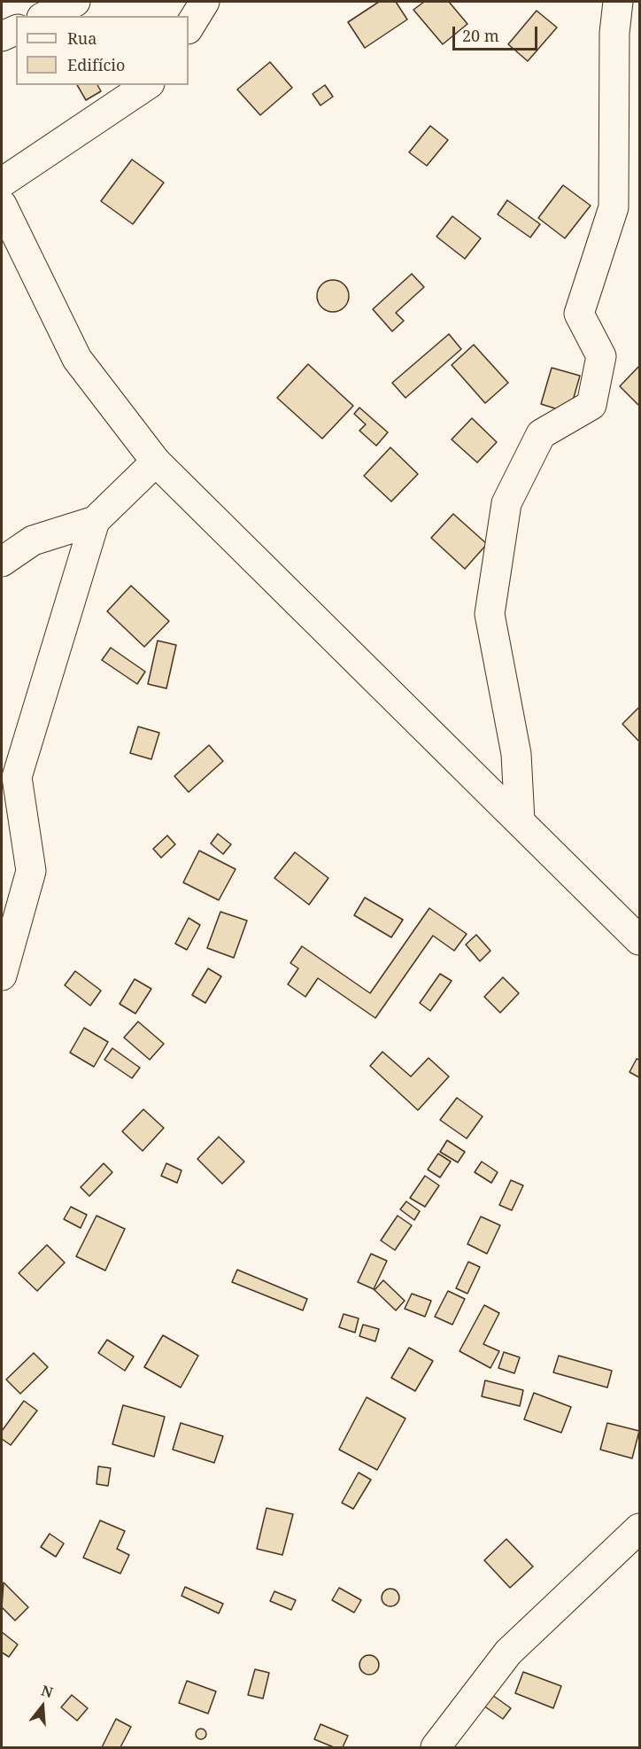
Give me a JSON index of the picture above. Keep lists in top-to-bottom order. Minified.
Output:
{"legend":["Rua","Edifício"],"scale_bar":"20 m","north":"top"}
